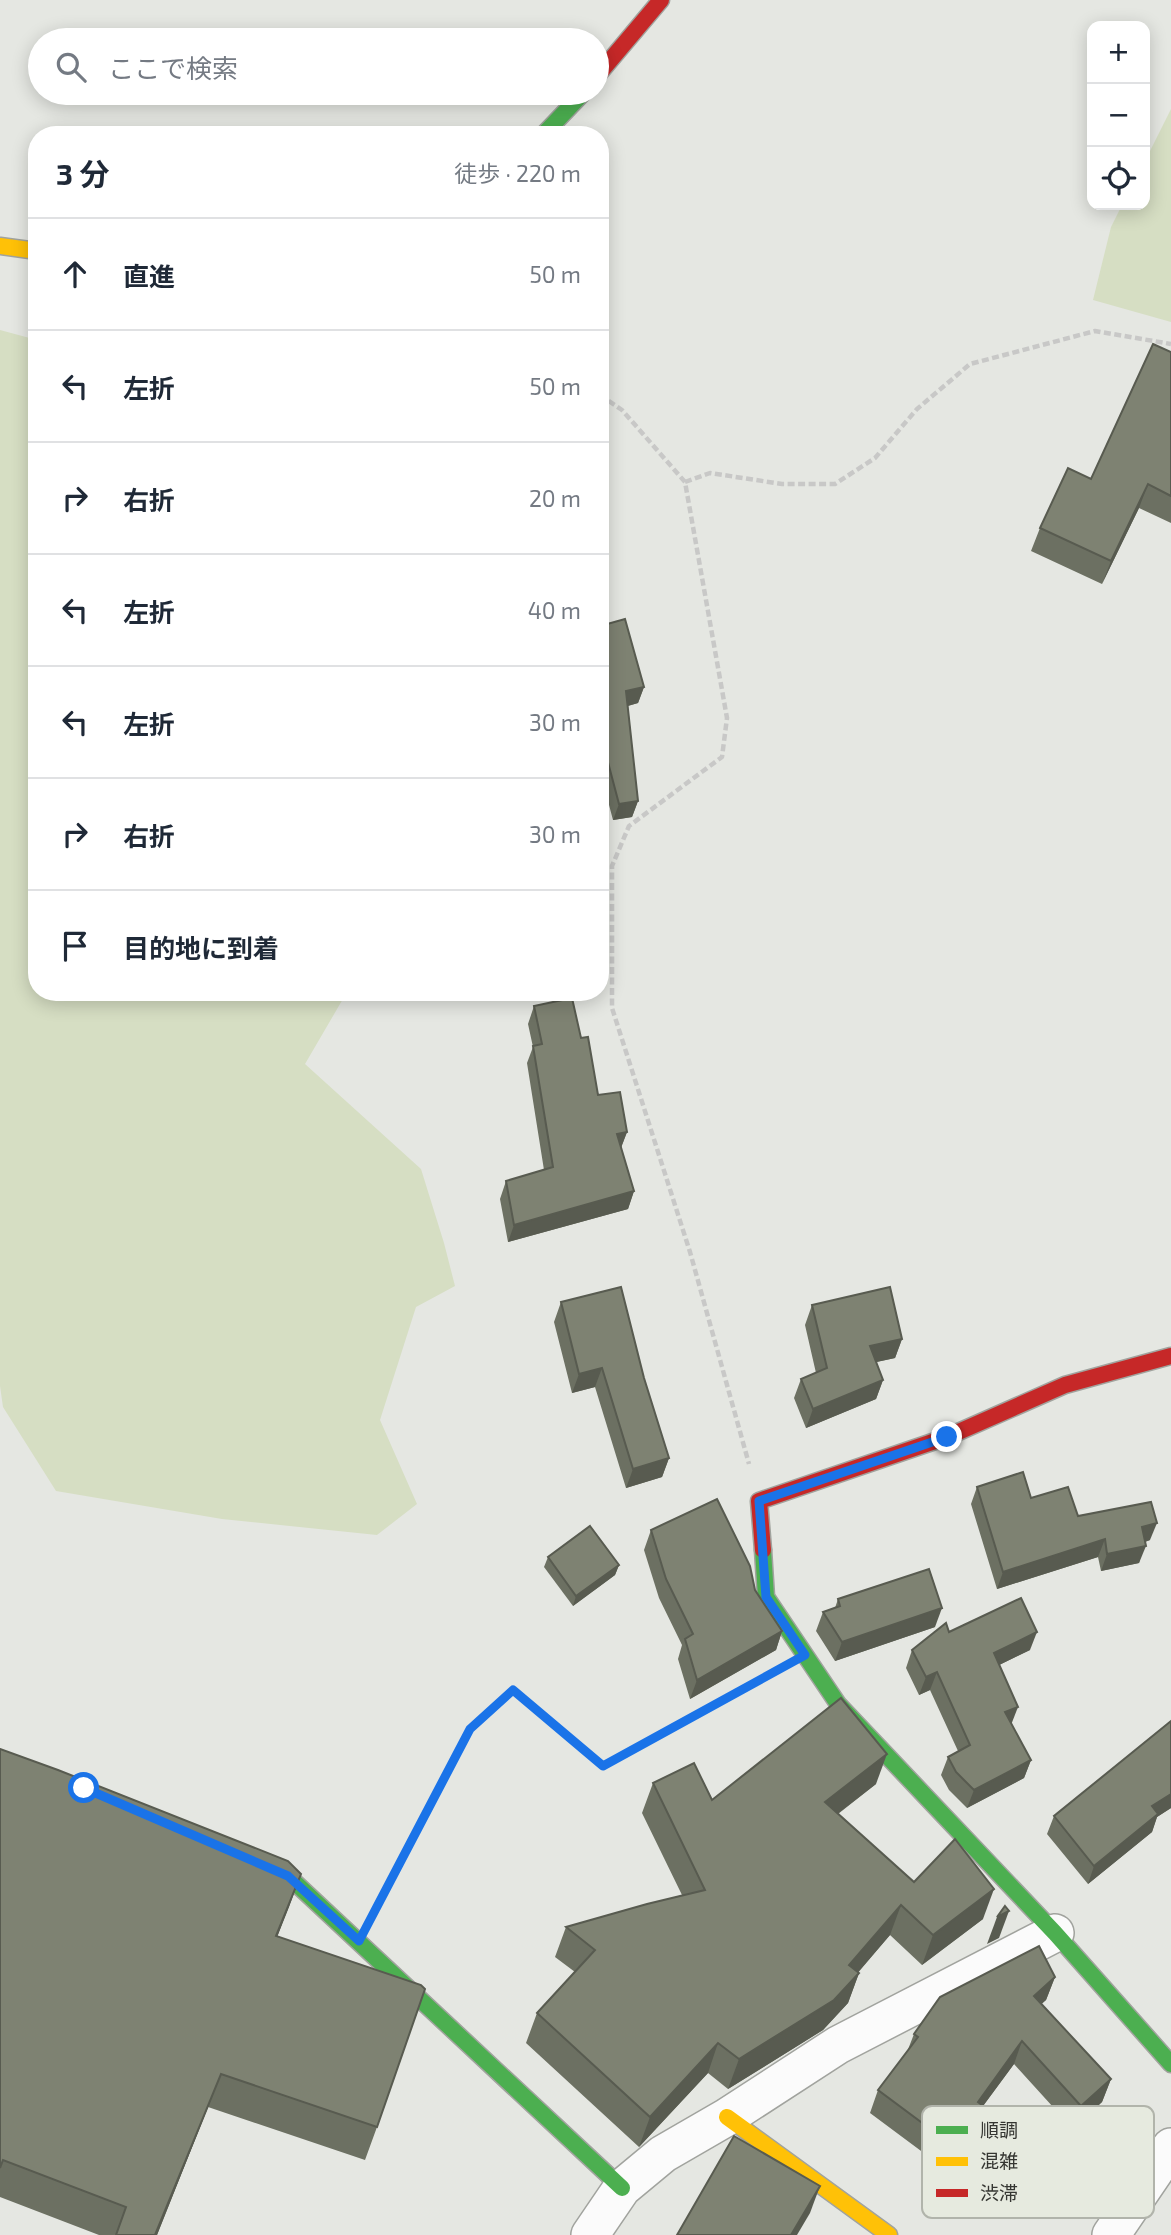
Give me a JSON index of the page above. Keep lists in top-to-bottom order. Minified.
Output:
{"legend":["順調","混雑","渋滞"],"page":{"map_buttons":["+","−"],"search":"ここで検索","heading":["3 分","徒歩 · 220 m"],"list":[["直進","50 m"],["左折","50 m"],["右折","20 m"],["左折","40 m"],["左折","30 m"],["右折","30 m"],"目的地に到着"]}}
